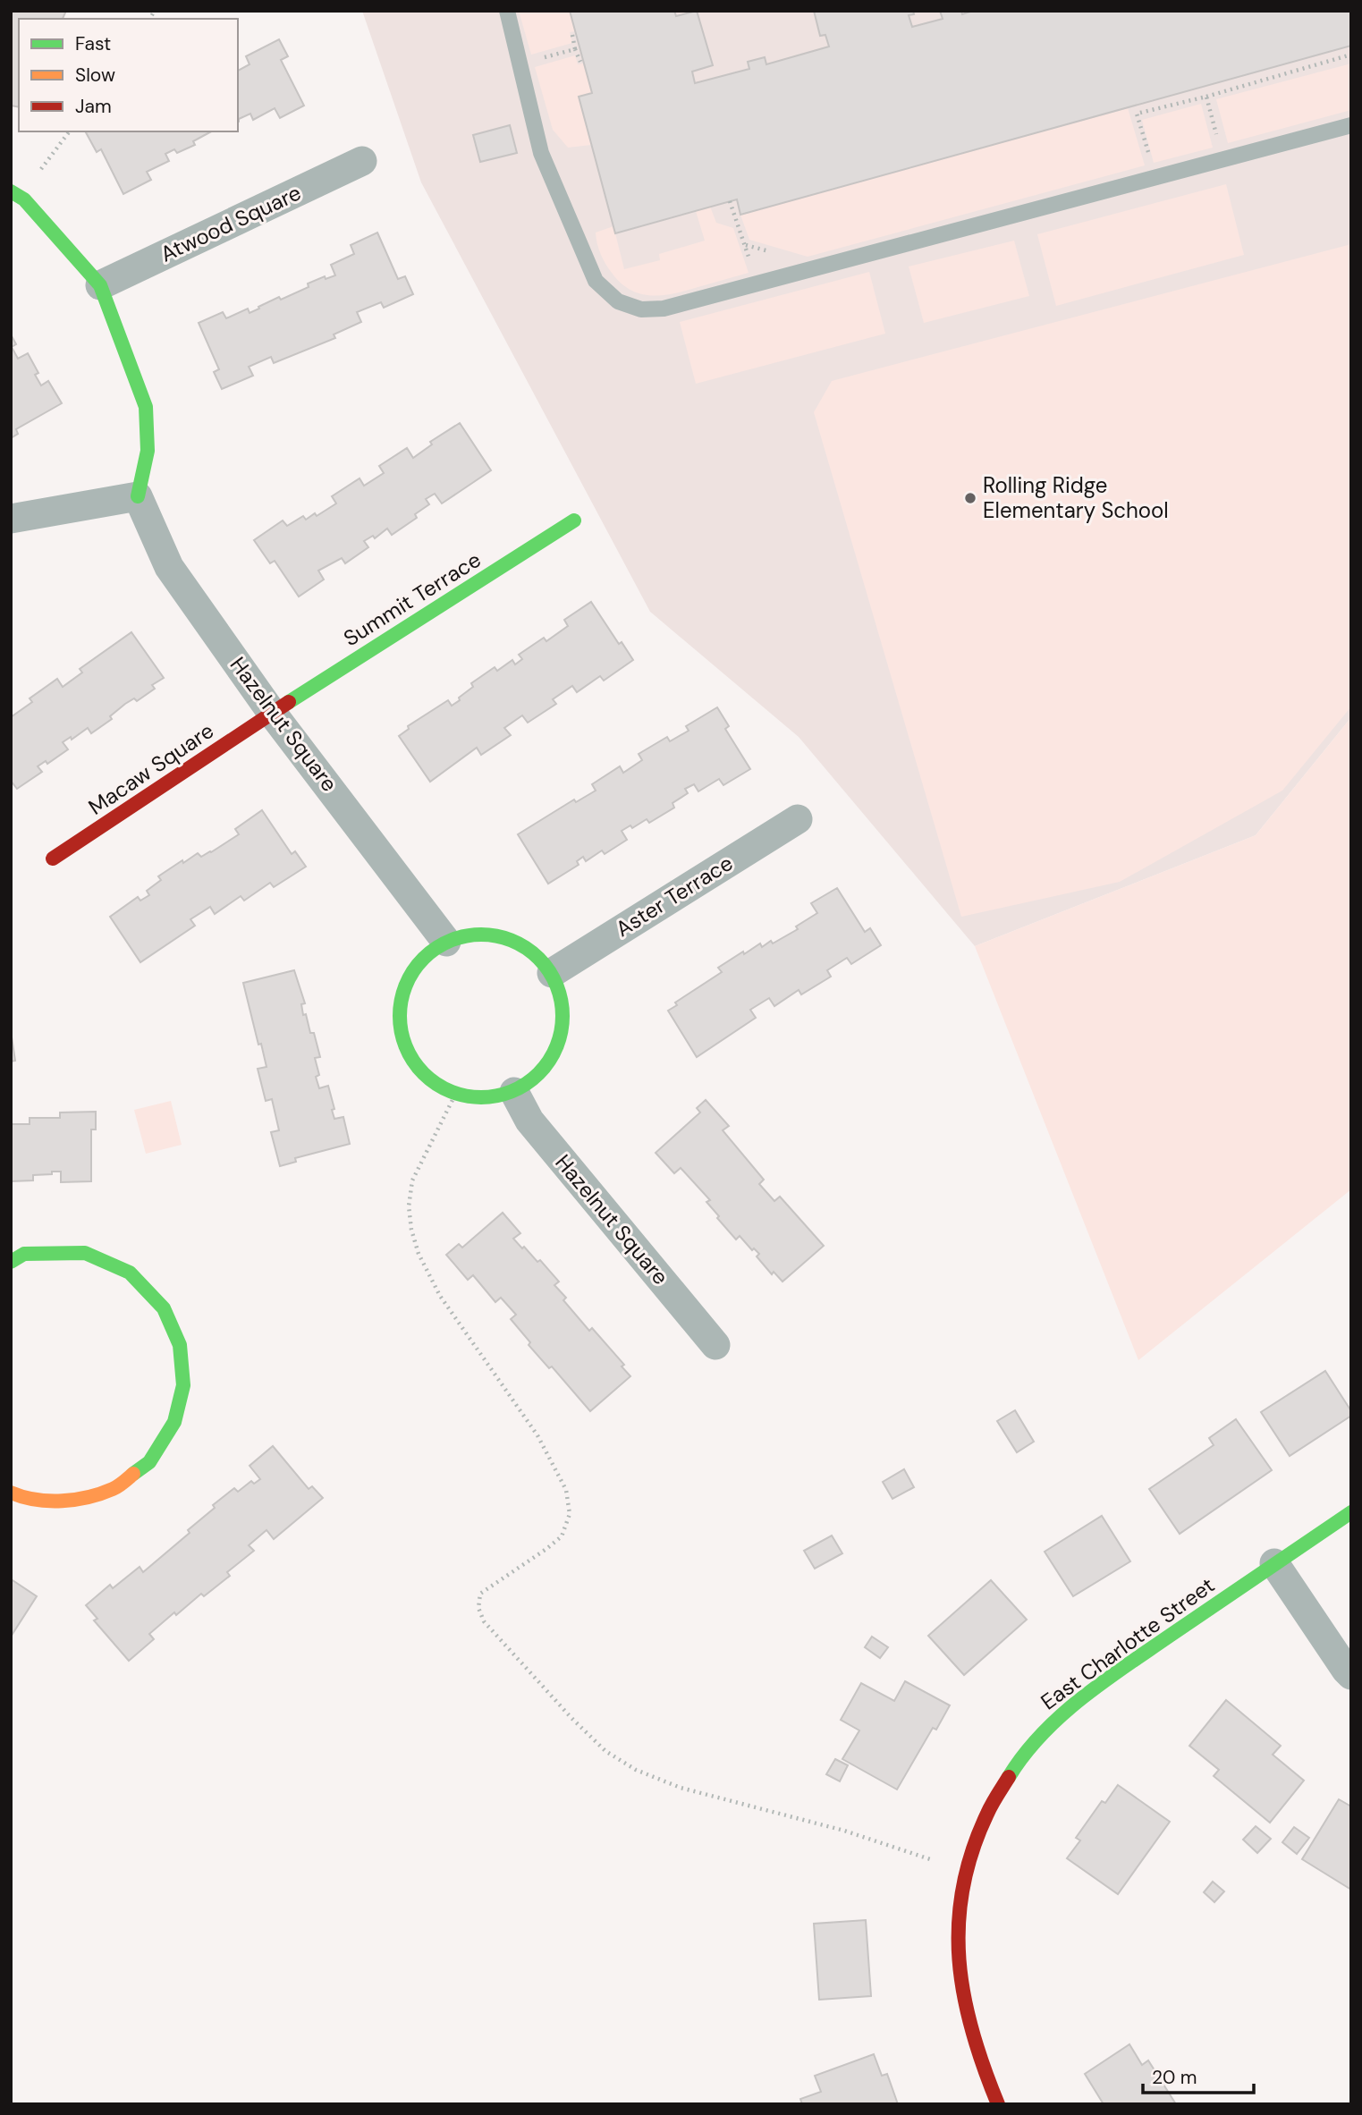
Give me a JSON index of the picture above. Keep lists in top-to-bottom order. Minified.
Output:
{"streets":{"street":["Atwood Square","Summit Terrace","Hazelnut Square","Macaw Square","Aster Terrace","East Charlotte Street"]},"crossings":[["Summit Terrace","Hazelnut Square"],["Summit Terrace","Macaw Square"],["Hazelnut Square","Macaw Square"],["Hazelnut Square","Aster Terrace"]],"places":["Rolling Ridge Elementary School"],"legend":["Fast","Slow","Jam"],"scale_bar":"20 m"}
